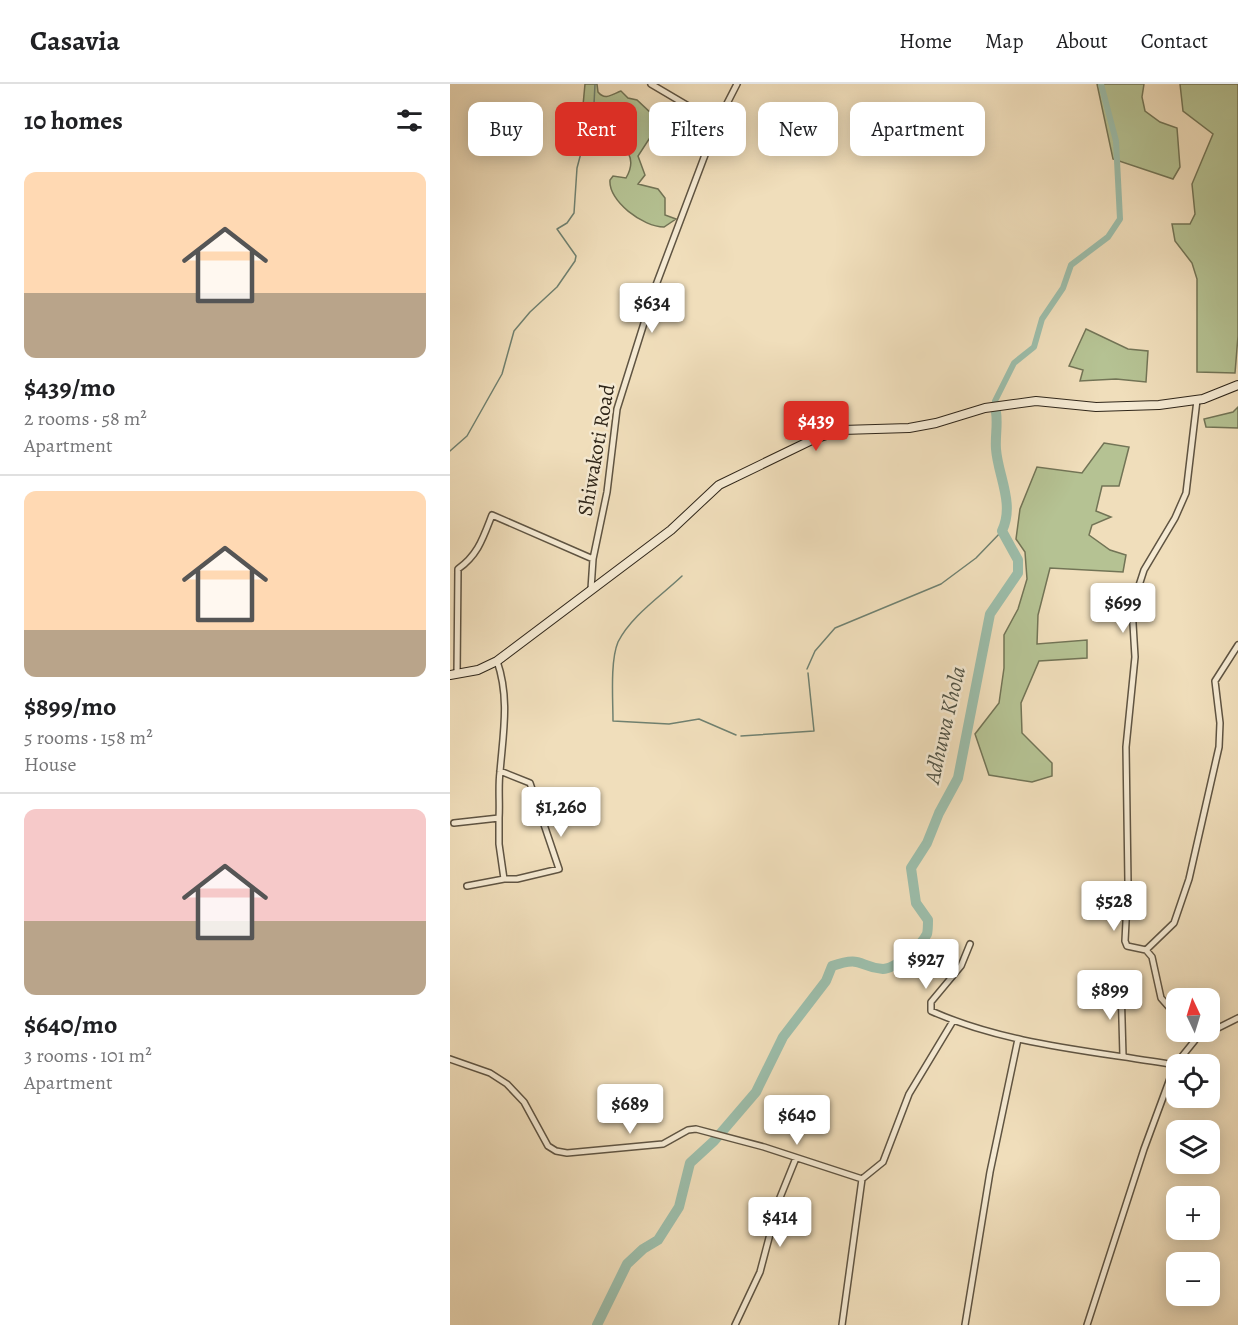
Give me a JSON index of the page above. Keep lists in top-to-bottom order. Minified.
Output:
{"streets":{"street":["Shiwakoti Road"]},"water":["Adhuwa Khola"],"north":"top","page":{"header":"Casavia","nav":["Home","Map","About","Contact"],"heading":"10 homes","chip":["Buy","Rent","Filters","New","Apartment"],"list":[{"name":"$439/mo","note":"2 rooms · 58 m² · Apartment"},{"name":"$899/mo","note":"5 rooms · 158 m² · House"},{"name":"$640/mo","note":"3 rooms · 101 m² · Apartment"}],"price":["$634","$439","$699","$1,260","$528","$927","$899","$689","$640","$414"],"map_buttons":["+","−"]}}
